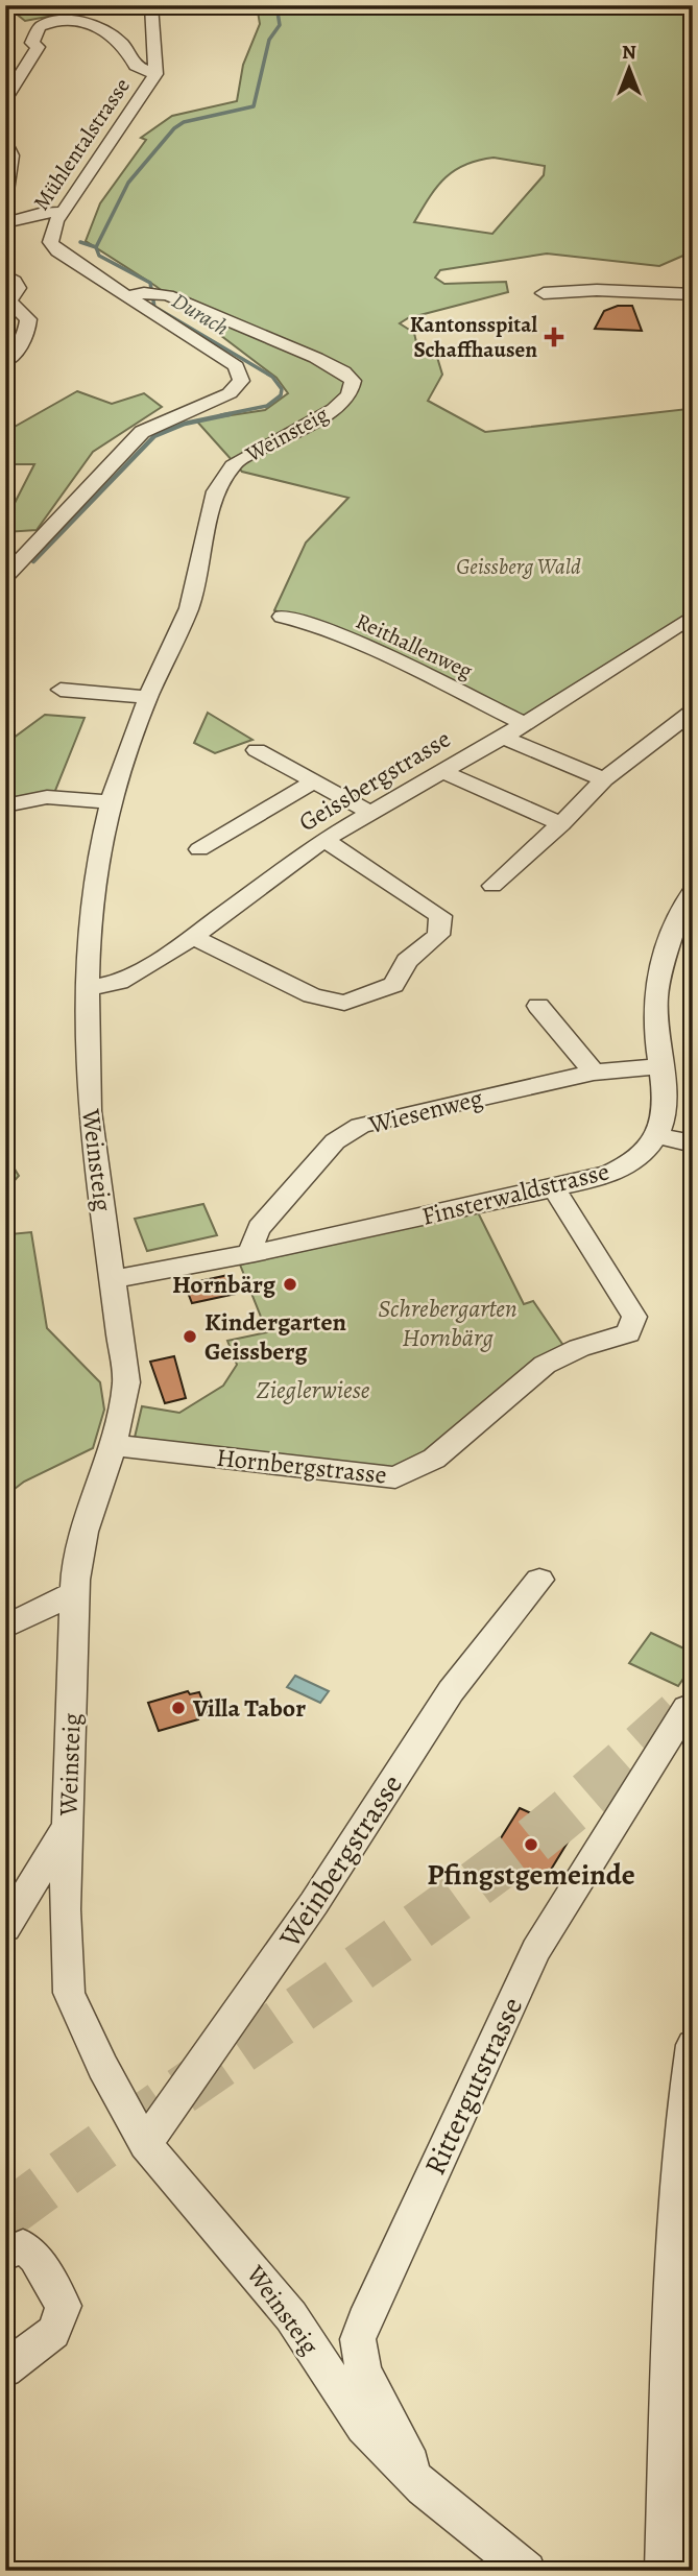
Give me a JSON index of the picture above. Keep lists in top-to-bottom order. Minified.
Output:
{"streets":{"street":["Mühlentalstrasse","Weinsteig","Reithallenweg","Geissbergstrasse","Wiesenweg","Finsterwaldstrasse","Hornbergstrasse","Weinbergstrasse","Rittergutstrasse"]},"crossings":[["Mühlentalstrasse","Weinsteig"],["Weinsteig","Geissbergstrasse"],["Weinsteig","Finsterwaldstrasse"],["Weinsteig","Hornbergstrasse"],["Weinsteig","Weinbergstrasse"],["Weinsteig","Rittergutstrasse"],["Reithallenweg","Geissbergstrasse"],["Wiesenweg","Finsterwaldstrasse"],["Finsterwaldstrasse","Hornbergstrasse"]],"water":["Durach"],"parks":["Geissberg Wald","Schrebergarten Hornbärg","Zieglerwiese"],"places":{"health":["Kantonsspital Schaffhausen"],"other":["Hornbärg","Kindergarten Geissberg","Villa Tabor","Pfingstgemeinde"]},"north":"top"}
